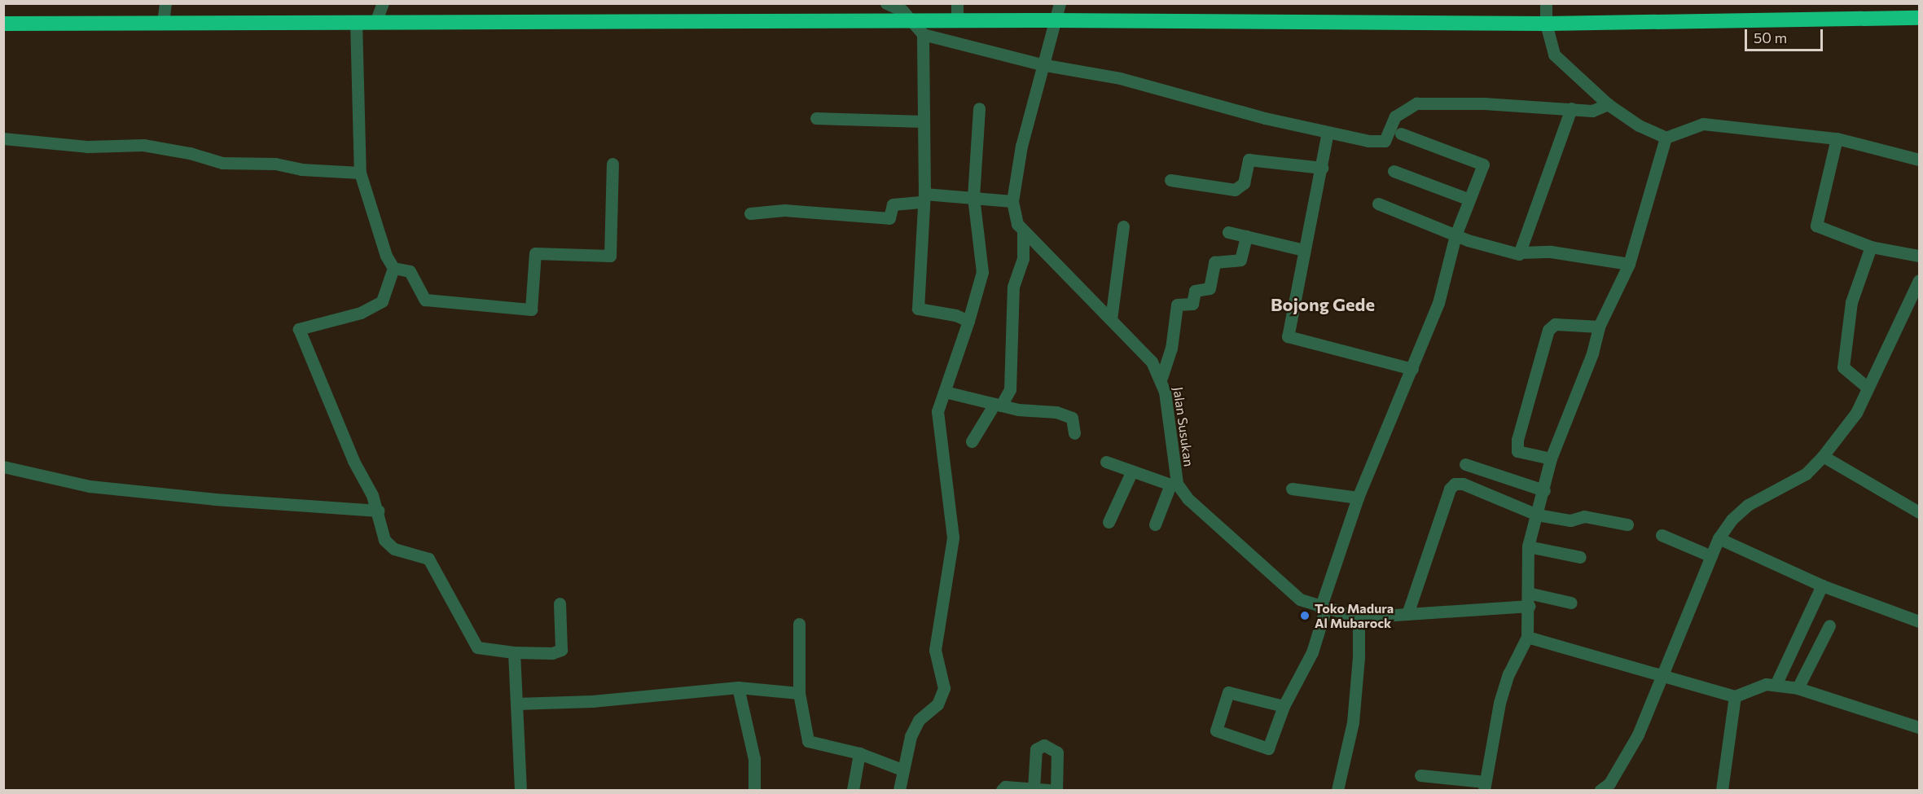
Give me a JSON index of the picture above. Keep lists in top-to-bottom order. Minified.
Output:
{"streets":{"street":["Jalan Susukan"]},"districts":["Bojong Gede"],"places":["Toko Madura Al Mubarock"],"scale_bar":"50 m"}
